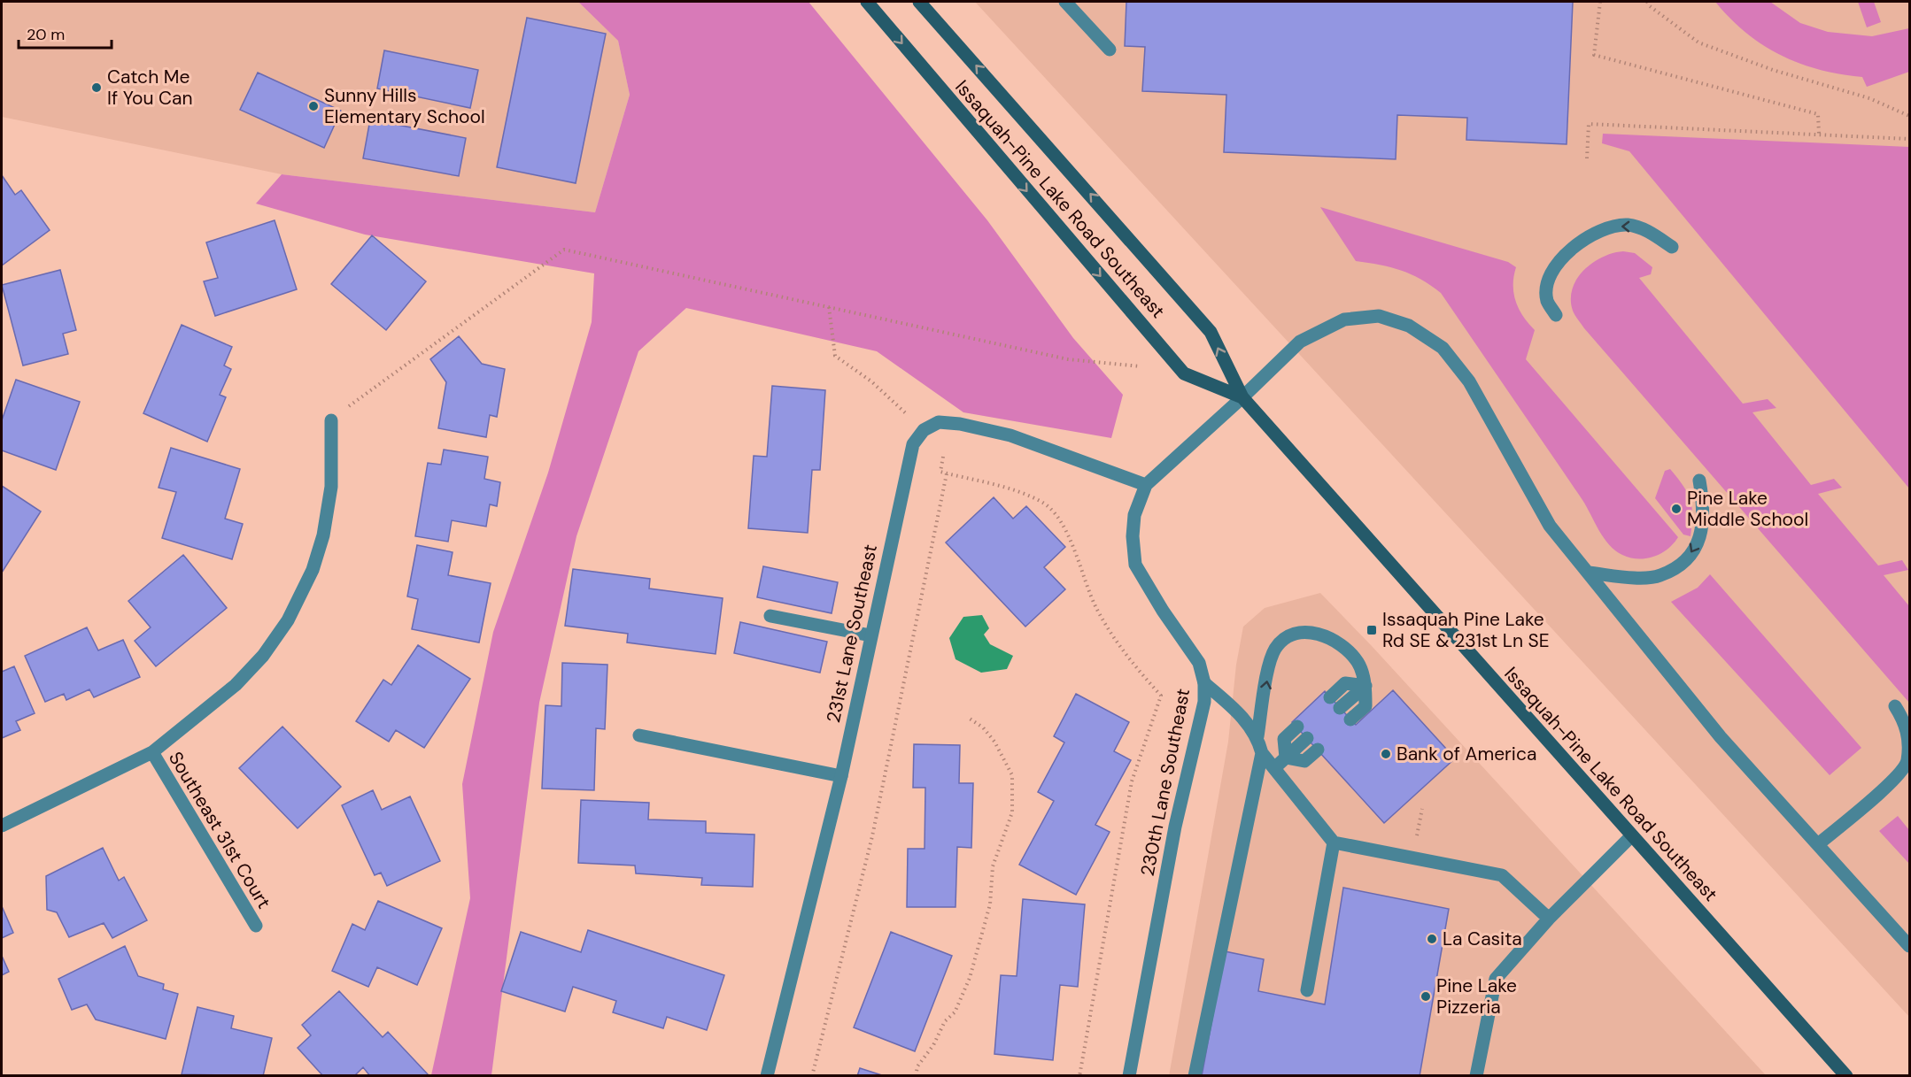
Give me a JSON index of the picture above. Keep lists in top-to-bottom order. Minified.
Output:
{"streets":{"main road":["Issaquah-Pine Lake Road Southeast"],"street":["231st Lane Southeast","230th Lane Southeast","Southeast 31st Court"]},"crossings":[["Issaquah-Pine Lake Road Southeast","230th Lane Southeast"]],"places":{"other":["Catch Me If You Can","Sunny Hills Elementary School","Pine Lake Middle School","Bank of America","La Casita","Pine Lake Pizzeria"],"transit":["Issaquah Pine Lake Rd SE & 231st Ln SE"]},"scale_bar":"20 m"}
